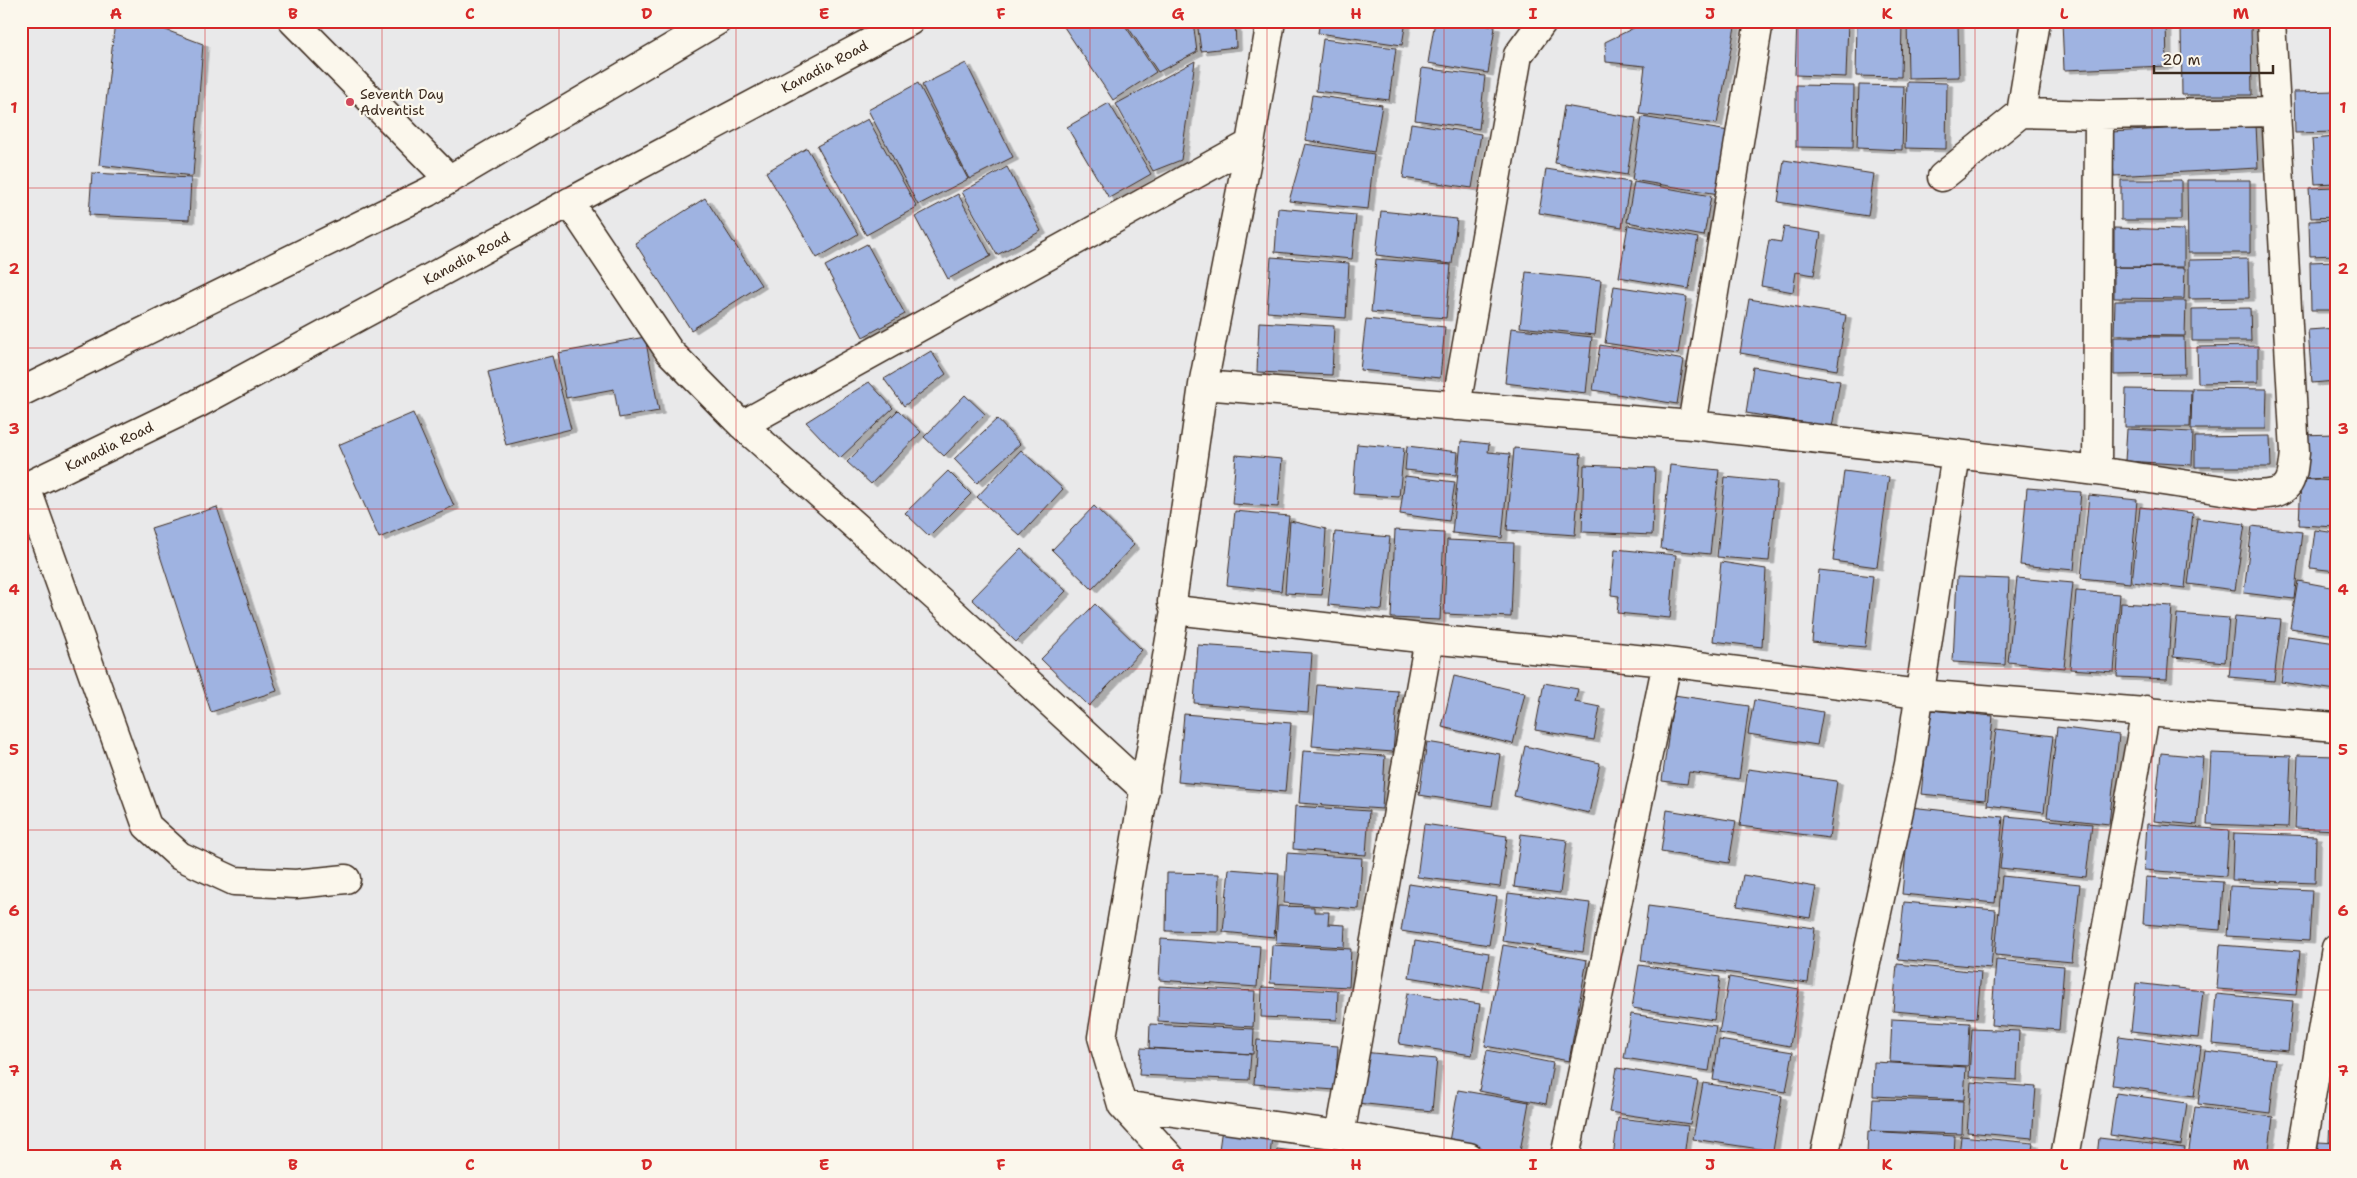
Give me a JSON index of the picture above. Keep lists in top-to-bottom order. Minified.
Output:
{"streets":{"street":["Kanadia Road"]},"places":["Seventh Day Adventist"],"scale_bar":"20 m","grid":{"columns":["A","B","C","D","E","F","G","H","I","J","K","L","M"],"rows":["1","2","3","4","5","6","7"]}}
